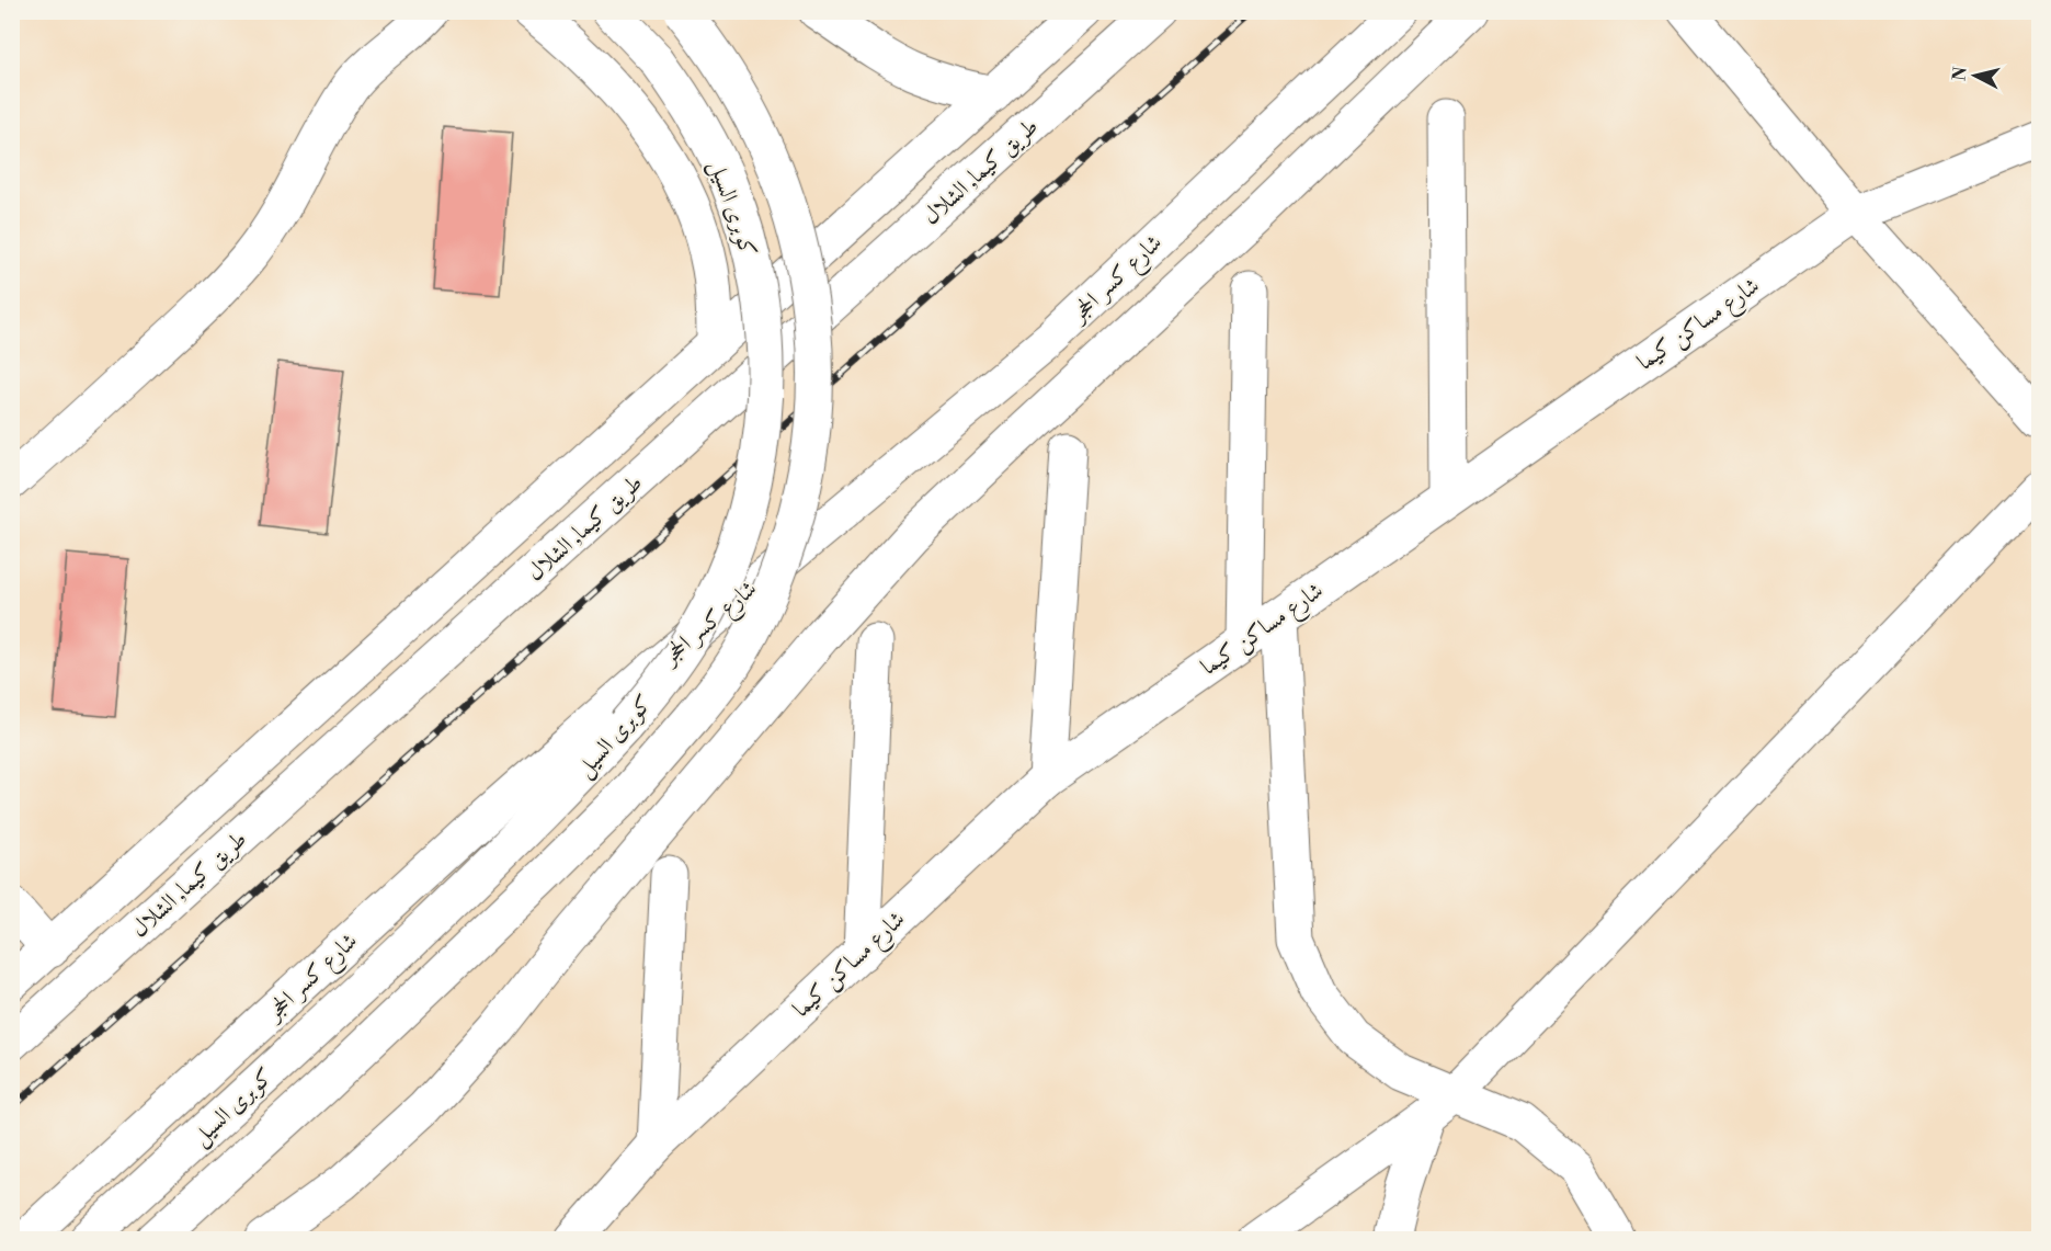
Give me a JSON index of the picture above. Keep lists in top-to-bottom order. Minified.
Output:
{"streets":{"main road":["طريق كيما, الشلال","كوبرى السيل","شارع كسر الحجر","شارع مساكن كيما"]},"north":"left"}
